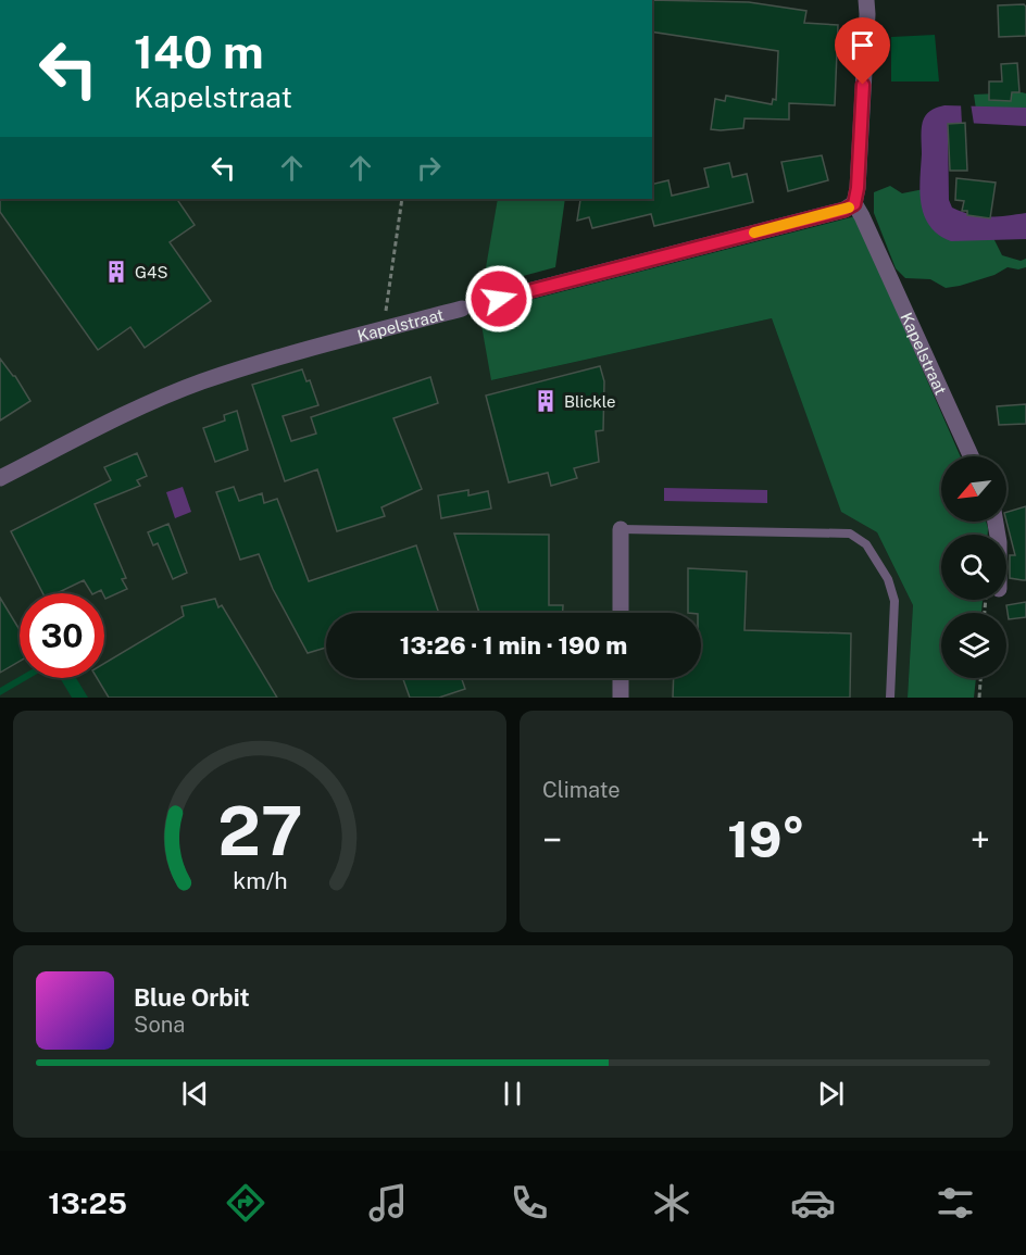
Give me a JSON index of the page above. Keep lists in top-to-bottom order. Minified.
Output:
{"streets":{"street":["Kapelstraat"]},"places":{"building":["G4S","Blickle"]},"north":"bottom left","page":{"turn":["140 m","Kapelstraat"],"limit":"30","trip":"13:26 · 1 min · 190 m","tile":"Climate","heat":["−","19°","+"],"song":["Blue Orbit","Sona"],"tabs":"13:25","gauge":["27","km/h"]}}
